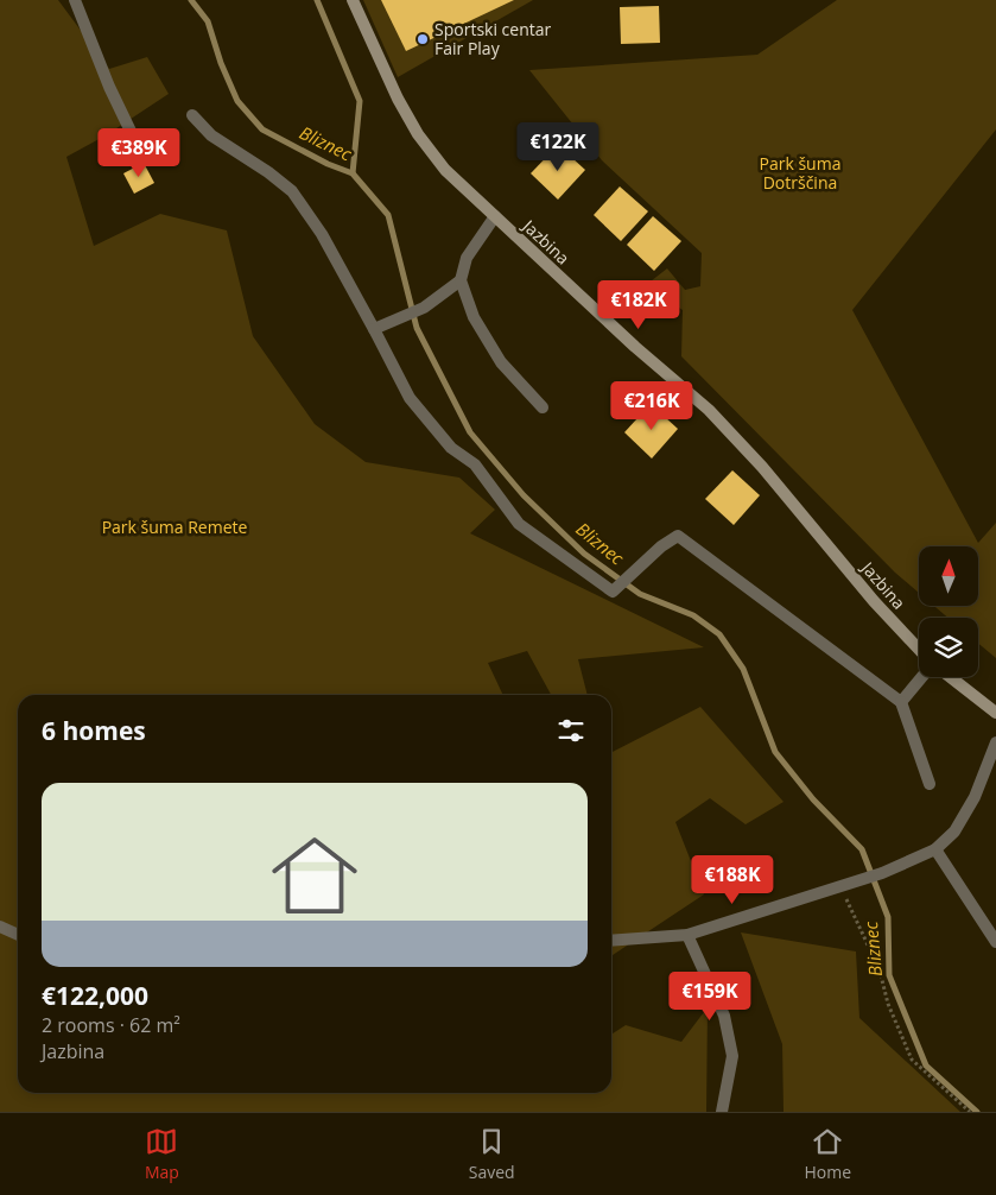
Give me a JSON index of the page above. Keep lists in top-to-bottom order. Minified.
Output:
{"streets":{"street":["Jazbina"]},"water":["Bliznec"],"parks":["Park šuma Dotrščina","Park šuma Remete"],"places":["Sportski centar Fair Play"],"north":"top","page":{"price":["€122K","€389K","€182K","€216K","€188K","€159K"],"heading":"6 homes","list":[{"name":"€122,000","note":"2 rooms · 62 m² · Jazbina"}],"tabs":["Map","Saved","Home"]}}
